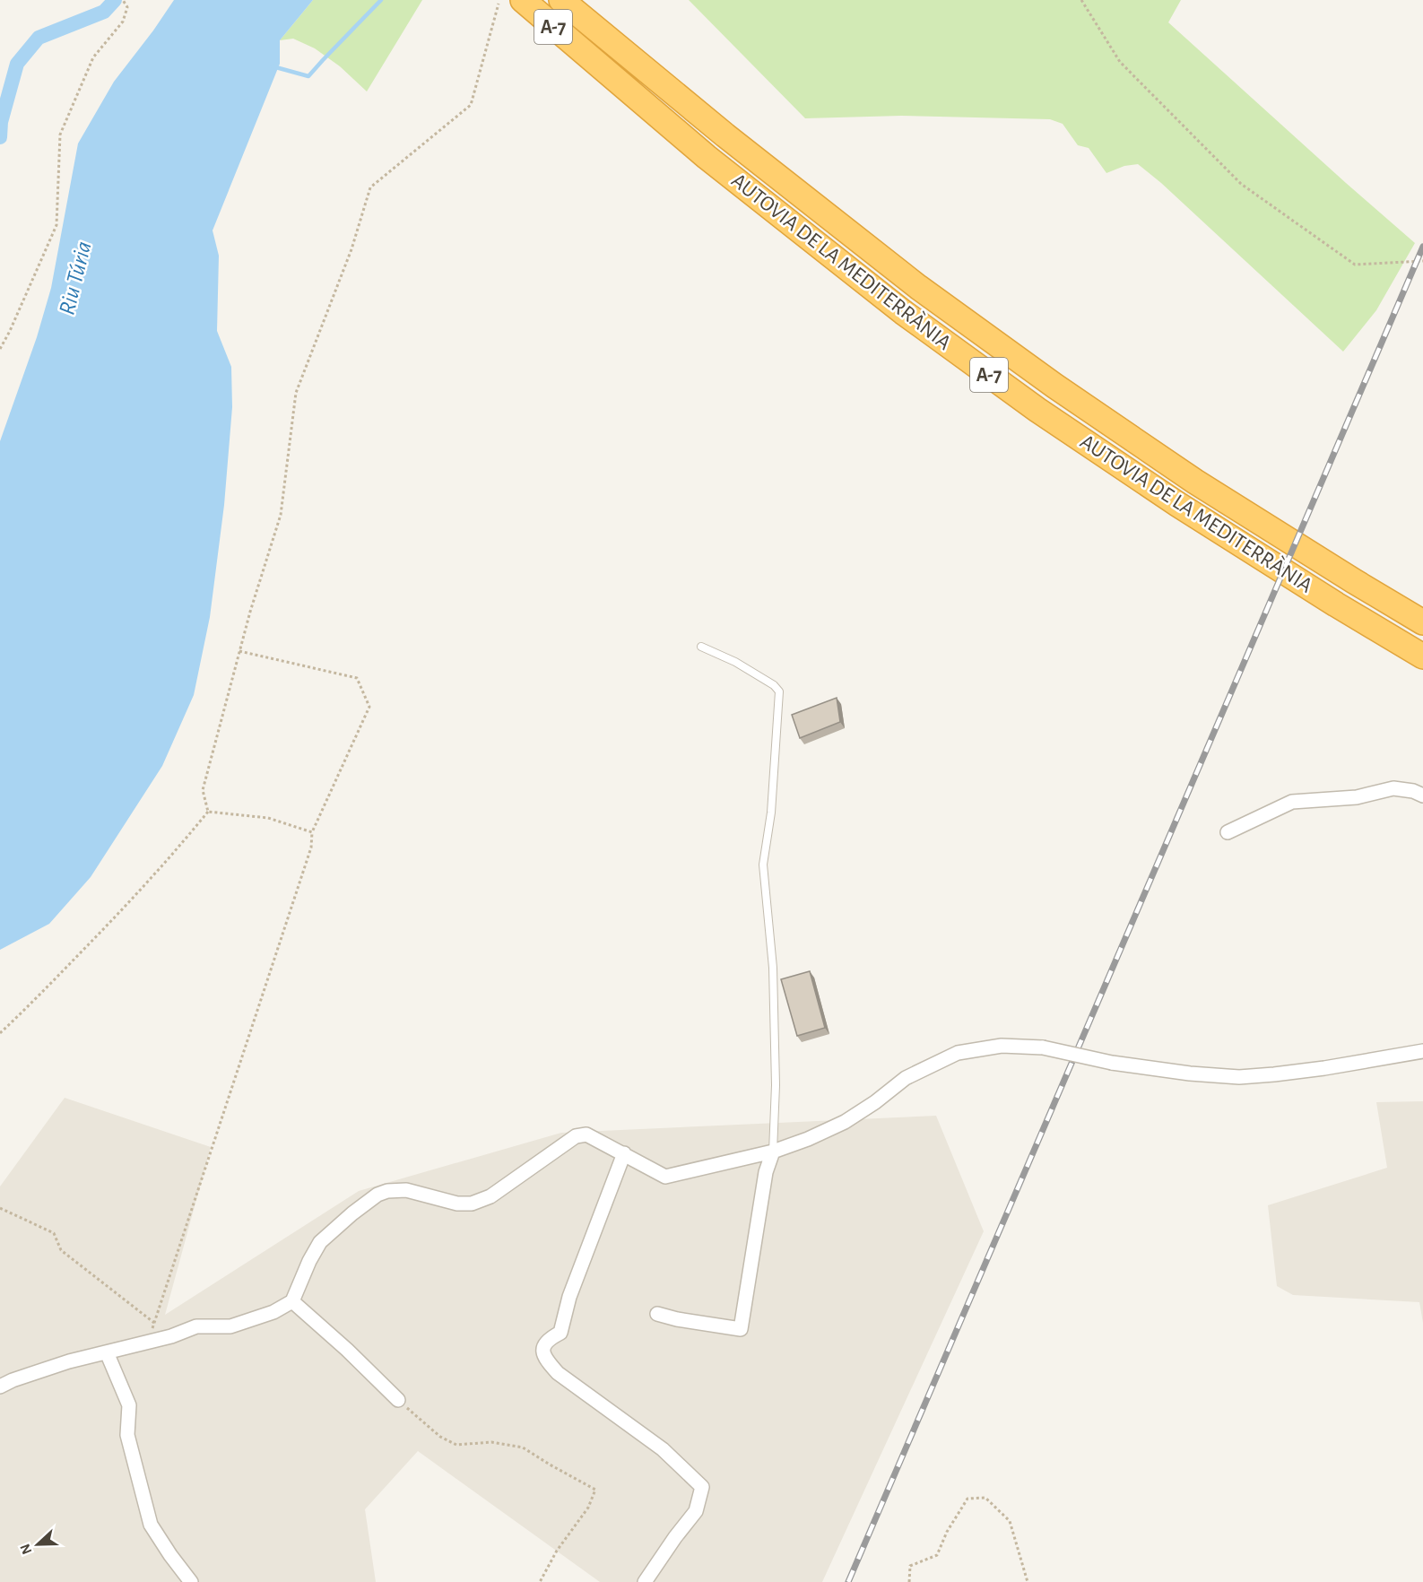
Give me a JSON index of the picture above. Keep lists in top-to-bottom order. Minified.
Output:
{"streets":{"highway":["A-7","AUTOVIA DE LA MEDITERRÀNIA"]},"water":["Riu Túria"],"north":"left"}
